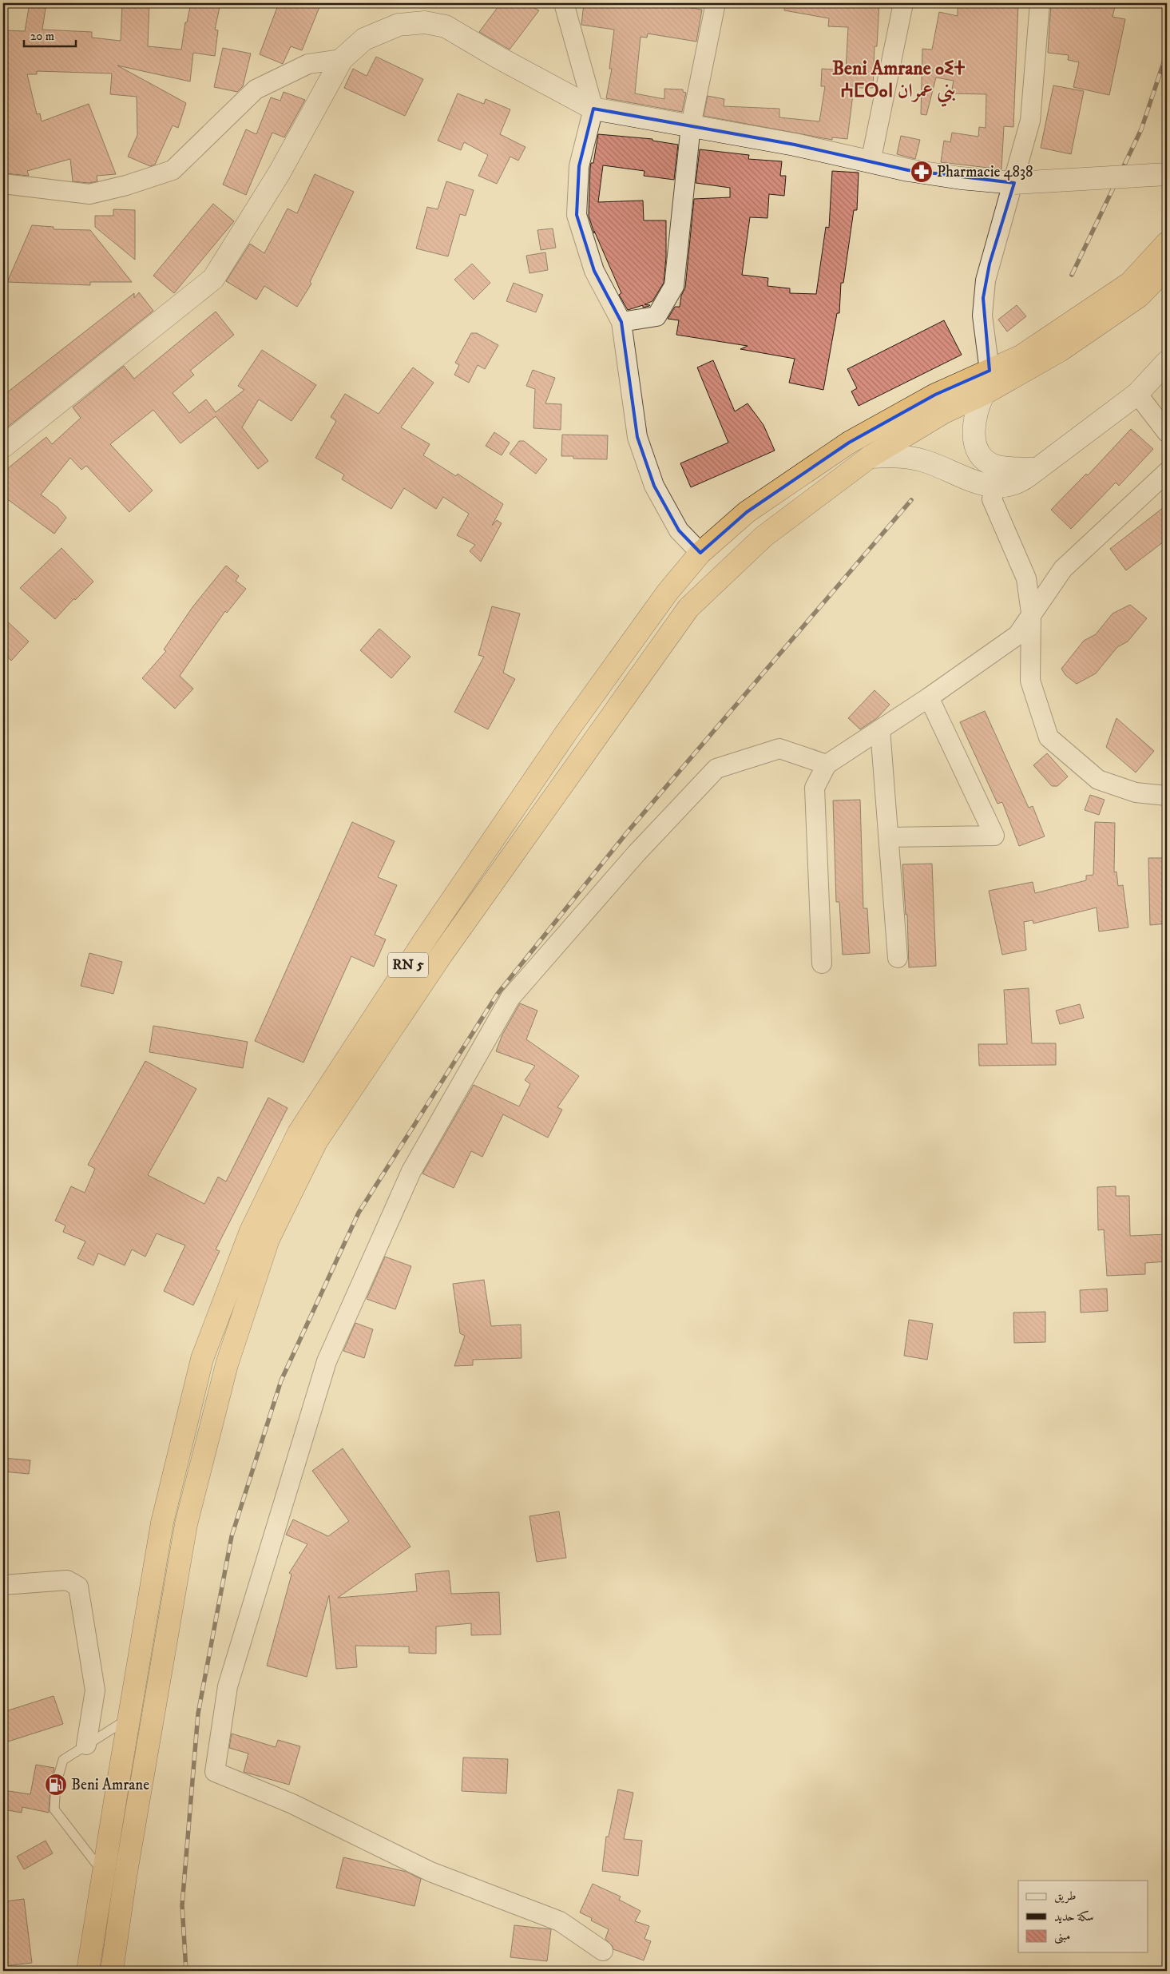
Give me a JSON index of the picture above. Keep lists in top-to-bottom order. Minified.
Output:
{"streets":{"highway":["RN 5"]},"districts":["Beni Amrane ⴰⵉⵜ ⵄⵎⵔⴰⵏ بني عمران"],"places":{"pharmacy":["Pharmacie 4838"],"fuel station":["Beni Amrane"]},"legend":["طريق","سكة حديد","مبنى"],"scale_bar":"20 m"}
